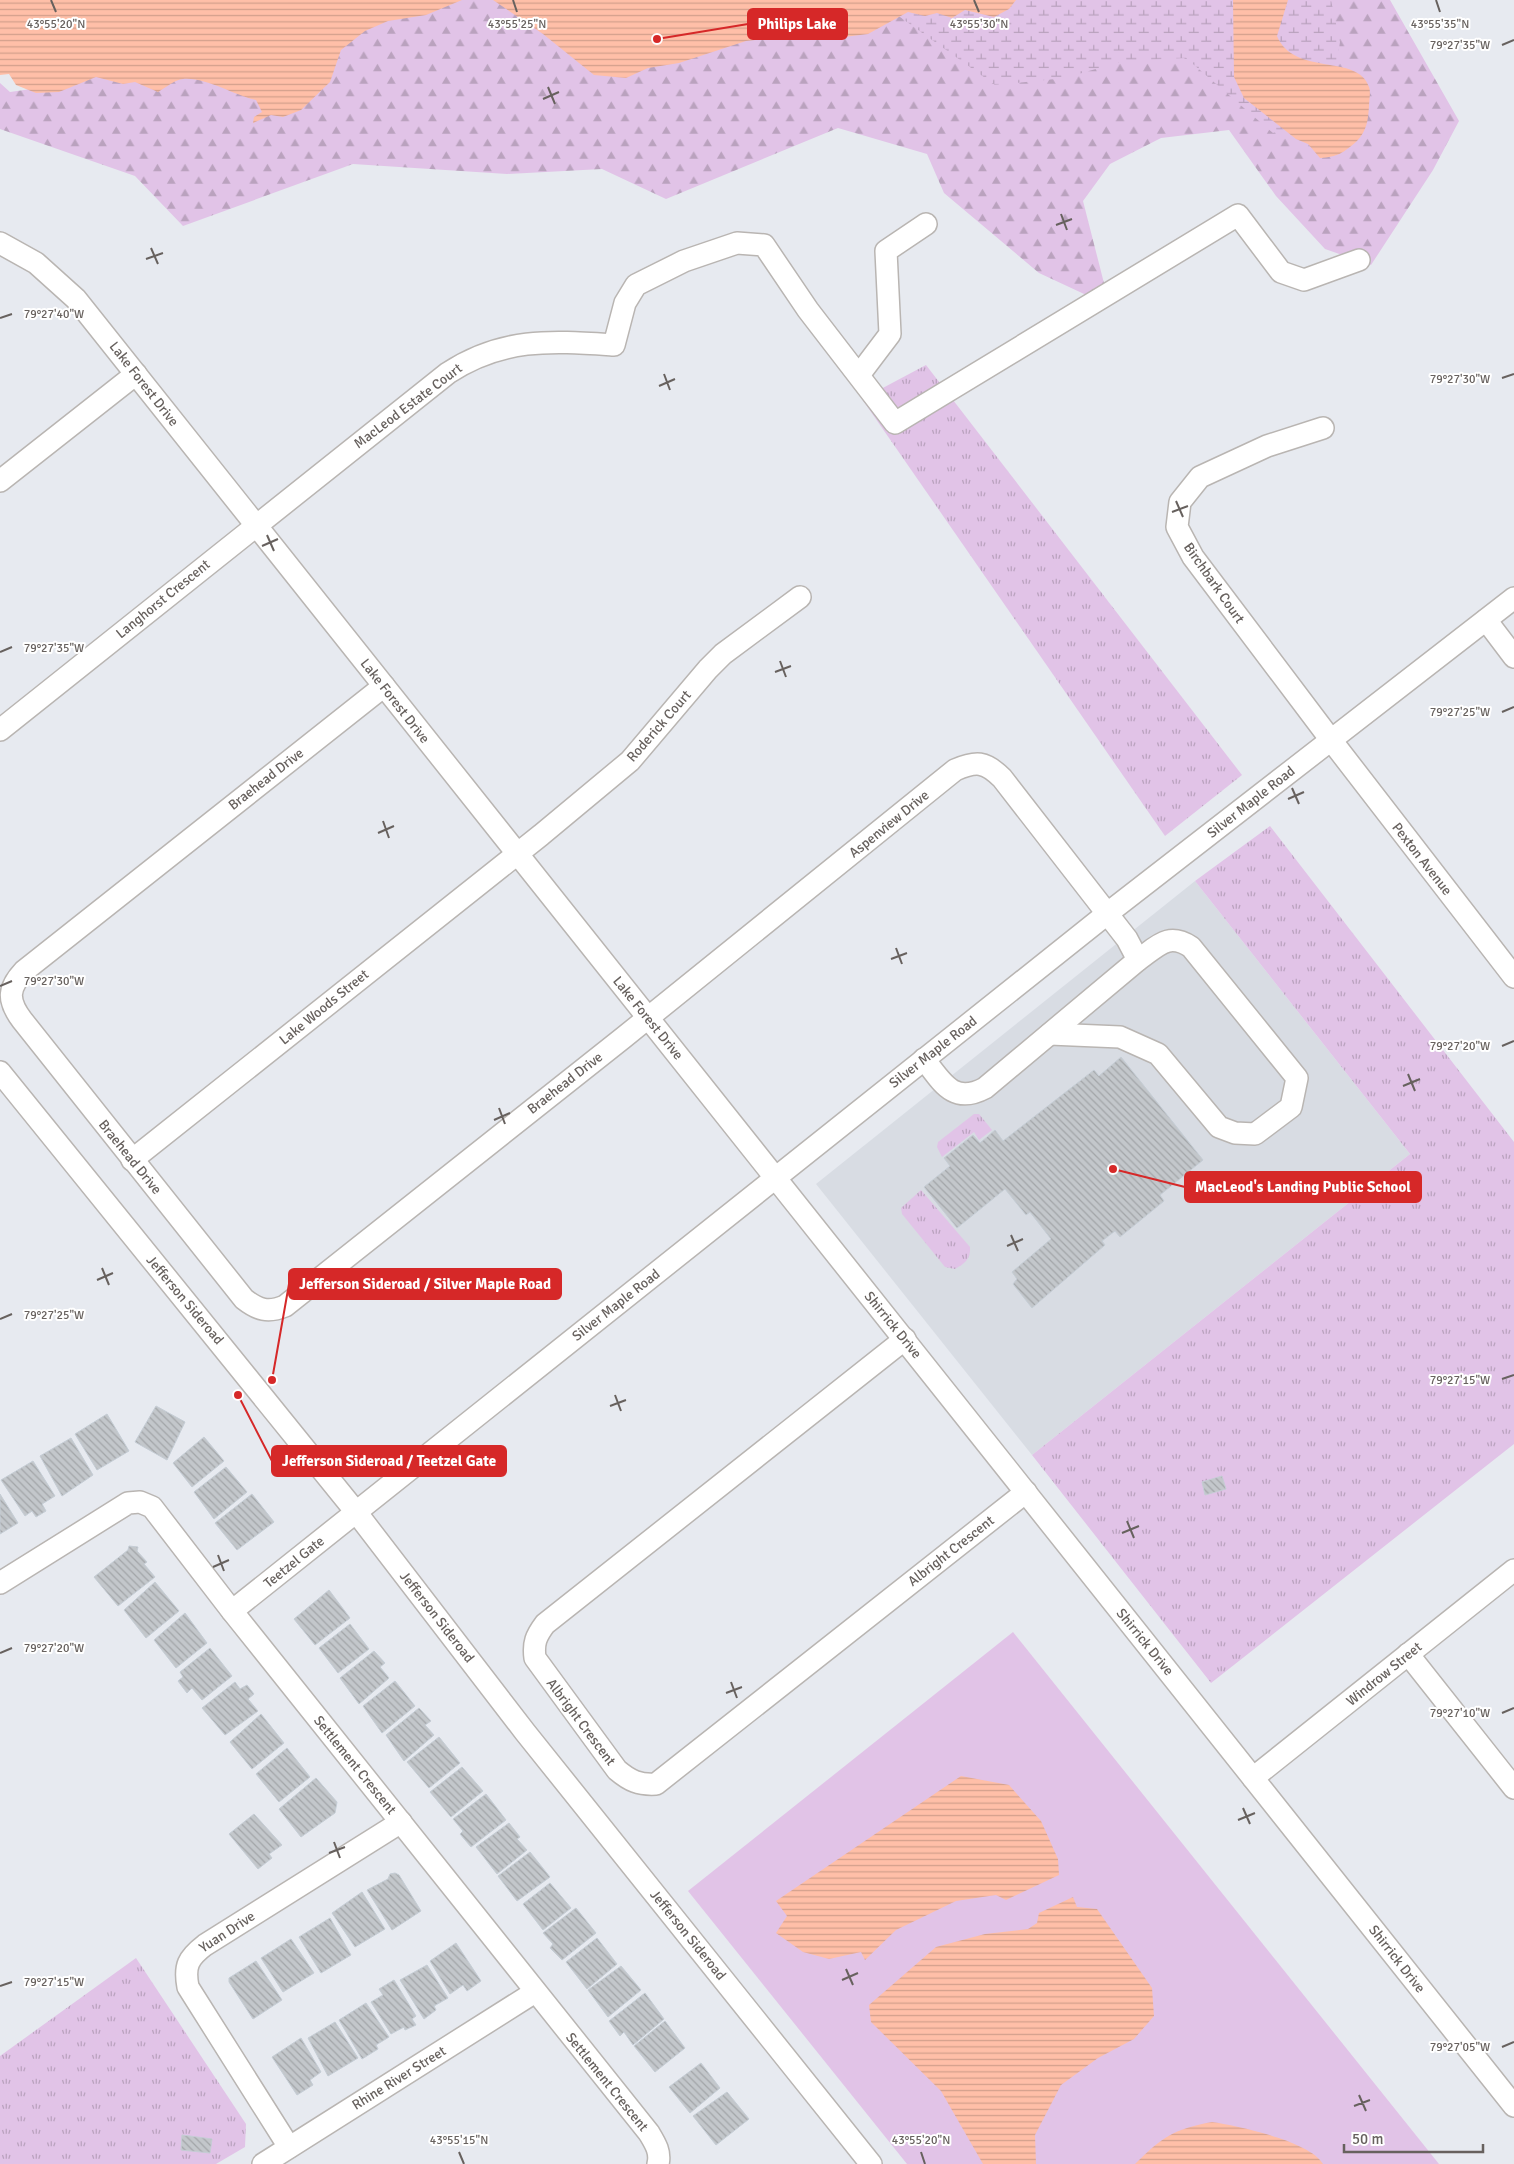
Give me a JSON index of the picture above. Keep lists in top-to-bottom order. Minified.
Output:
{"streets":{"street":["Lake Forest Drive","MacLeod Estate Court","Birchbark Court","Langhorst Crescent","Roderick Court","Braehead Drive","Silver Maple Road","Aspenview Drive","Pexton Avenue","Lake Woods Street","Jefferson Sideroad","Shirrick Drive","Albright Crescent","Teetzel Gate","Windrow Street","Settlement Crescent","Yuan Drive","Rhine River Street"]},"crossings":[["Lake Forest Drive","MacLeod Estate Court"],["Lake Forest Drive","Langhorst Crescent"],["Lake Forest Drive","Roderick Court"],["Lake Forest Drive","Braehead Drive"],["Lake Forest Drive","Silver Maple Road"],["Lake Forest Drive","Aspenview Drive"],["Lake Forest Drive","Lake Woods Street"],["Lake Forest Drive","Shirrick Drive"],["MacLeod Estate Court","Langhorst Crescent"],["Birchbark Court","Silver Maple Road"],["Birchbark Court","Pexton Avenue"],["Roderick Court","Lake Woods Street"],["Braehead Drive","Aspenview Drive"],["Braehead Drive","Lake Woods Street"],["Silver Maple Road","Aspenview Drive"],["Silver Maple Road","Pexton Avenue"],["Silver Maple Road","Jefferson Sideroad"],["Silver Maple Road","Shirrick Drive"],["Silver Maple Road","Teetzel Gate"],["Jefferson Sideroad","Teetzel Gate"],["Shirrick Drive","Albright Crescent"],["Shirrick Drive","Windrow Street"],["Teetzel Gate","Settlement Crescent"],["Settlement Crescent","Yuan Drive"],["Settlement Crescent","Rhine River Street"],["Yuan Drive","Rhine River Street"]],"places":["Philips Lake","MacLeod's Landing Public School","Jefferson Sideroad / Silver Maple Road","Jefferson Sideroad / Teetzel Gate"],"scale_bar":"50 m","coordinates":["43°55'35\"N","43°55'20\"N","43°55'25\"N","43°55'30\"N","79°27'35\"W","79°27'40\"W","79°27'30\"W","79°27'25\"W","79°27'20\"W","79°27'15\"W","79°27'10\"W","79°27'05\"W","43°55'15\"N"]}
